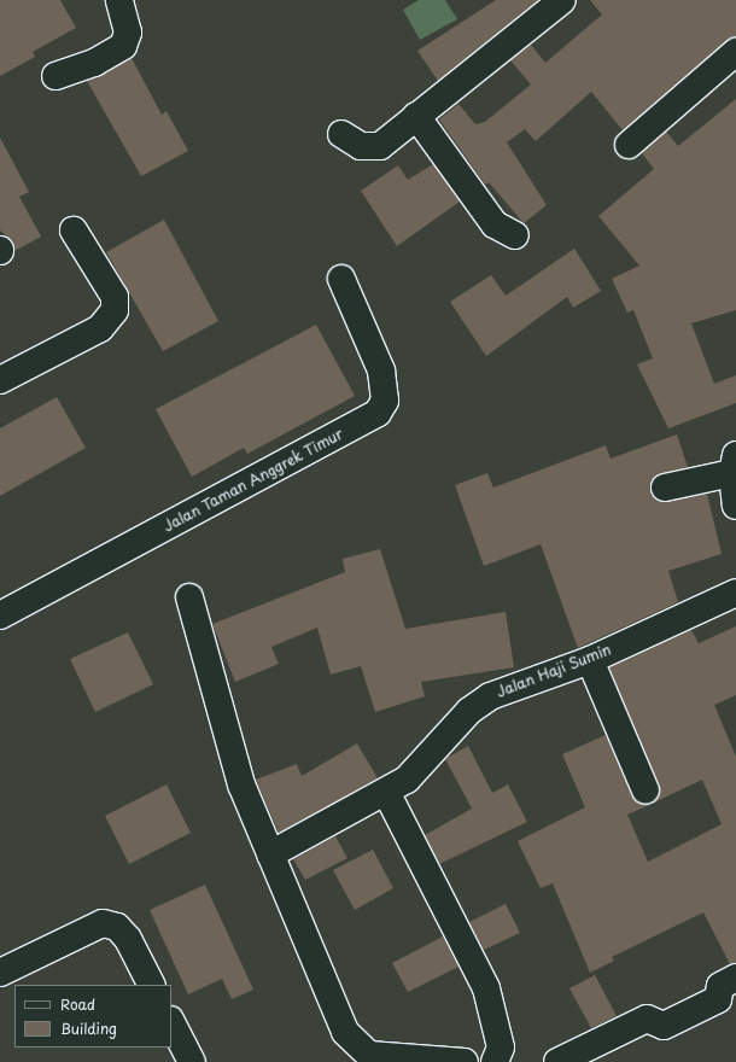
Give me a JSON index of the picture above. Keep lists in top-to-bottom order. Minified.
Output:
{"streets":{"street":["Jalan Taman Anggrek Timur","Jalan Haji Sumin"]},"legend":["Road","Building"]}
